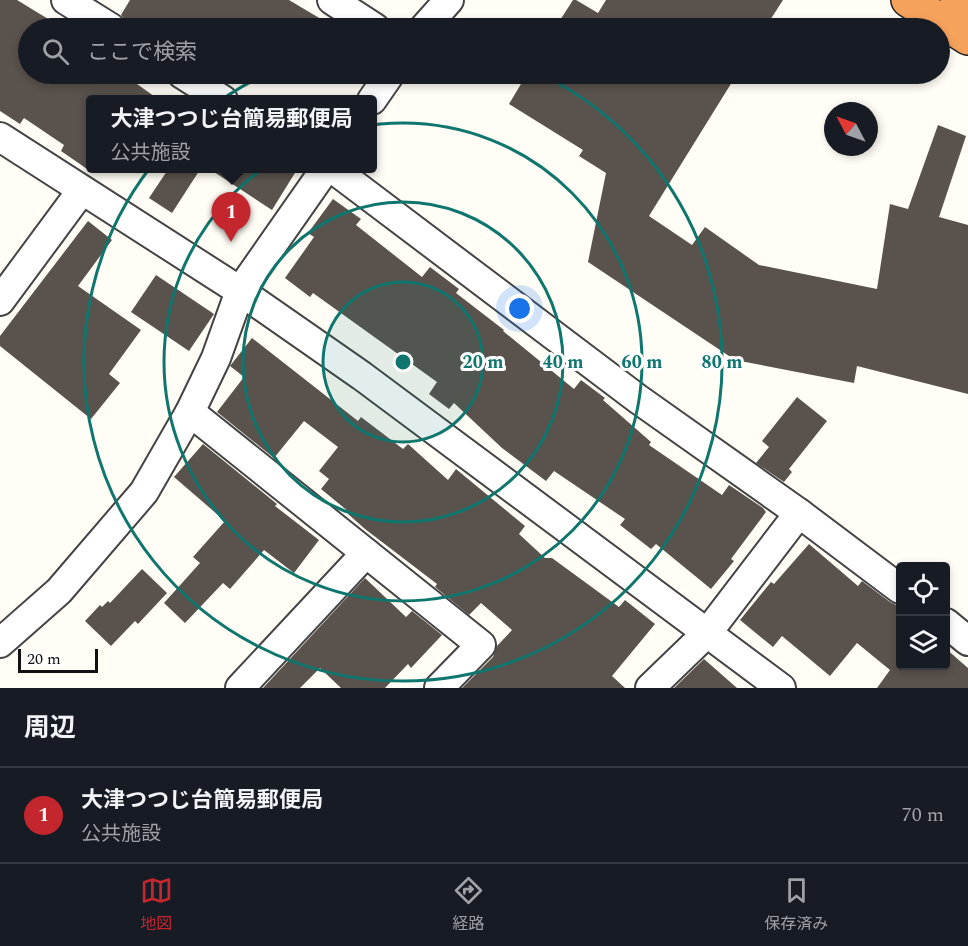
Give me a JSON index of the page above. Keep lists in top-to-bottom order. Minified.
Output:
{"scale_bar":"20 m","north":"top left","page":{"search":"ここで検索","popup":["大津つつじ台簡易郵便局","公共施設"],"pins":"1","scale":"20 m","heading":"周辺","list":[{"mark":"1","name":"大津つつじ台簡易郵便局","note":"公共施設","value":"70 m"}],"nav":["地図","経路","保存済み"]},"rings":["20 m","40 m","60 m","80 m"]}
